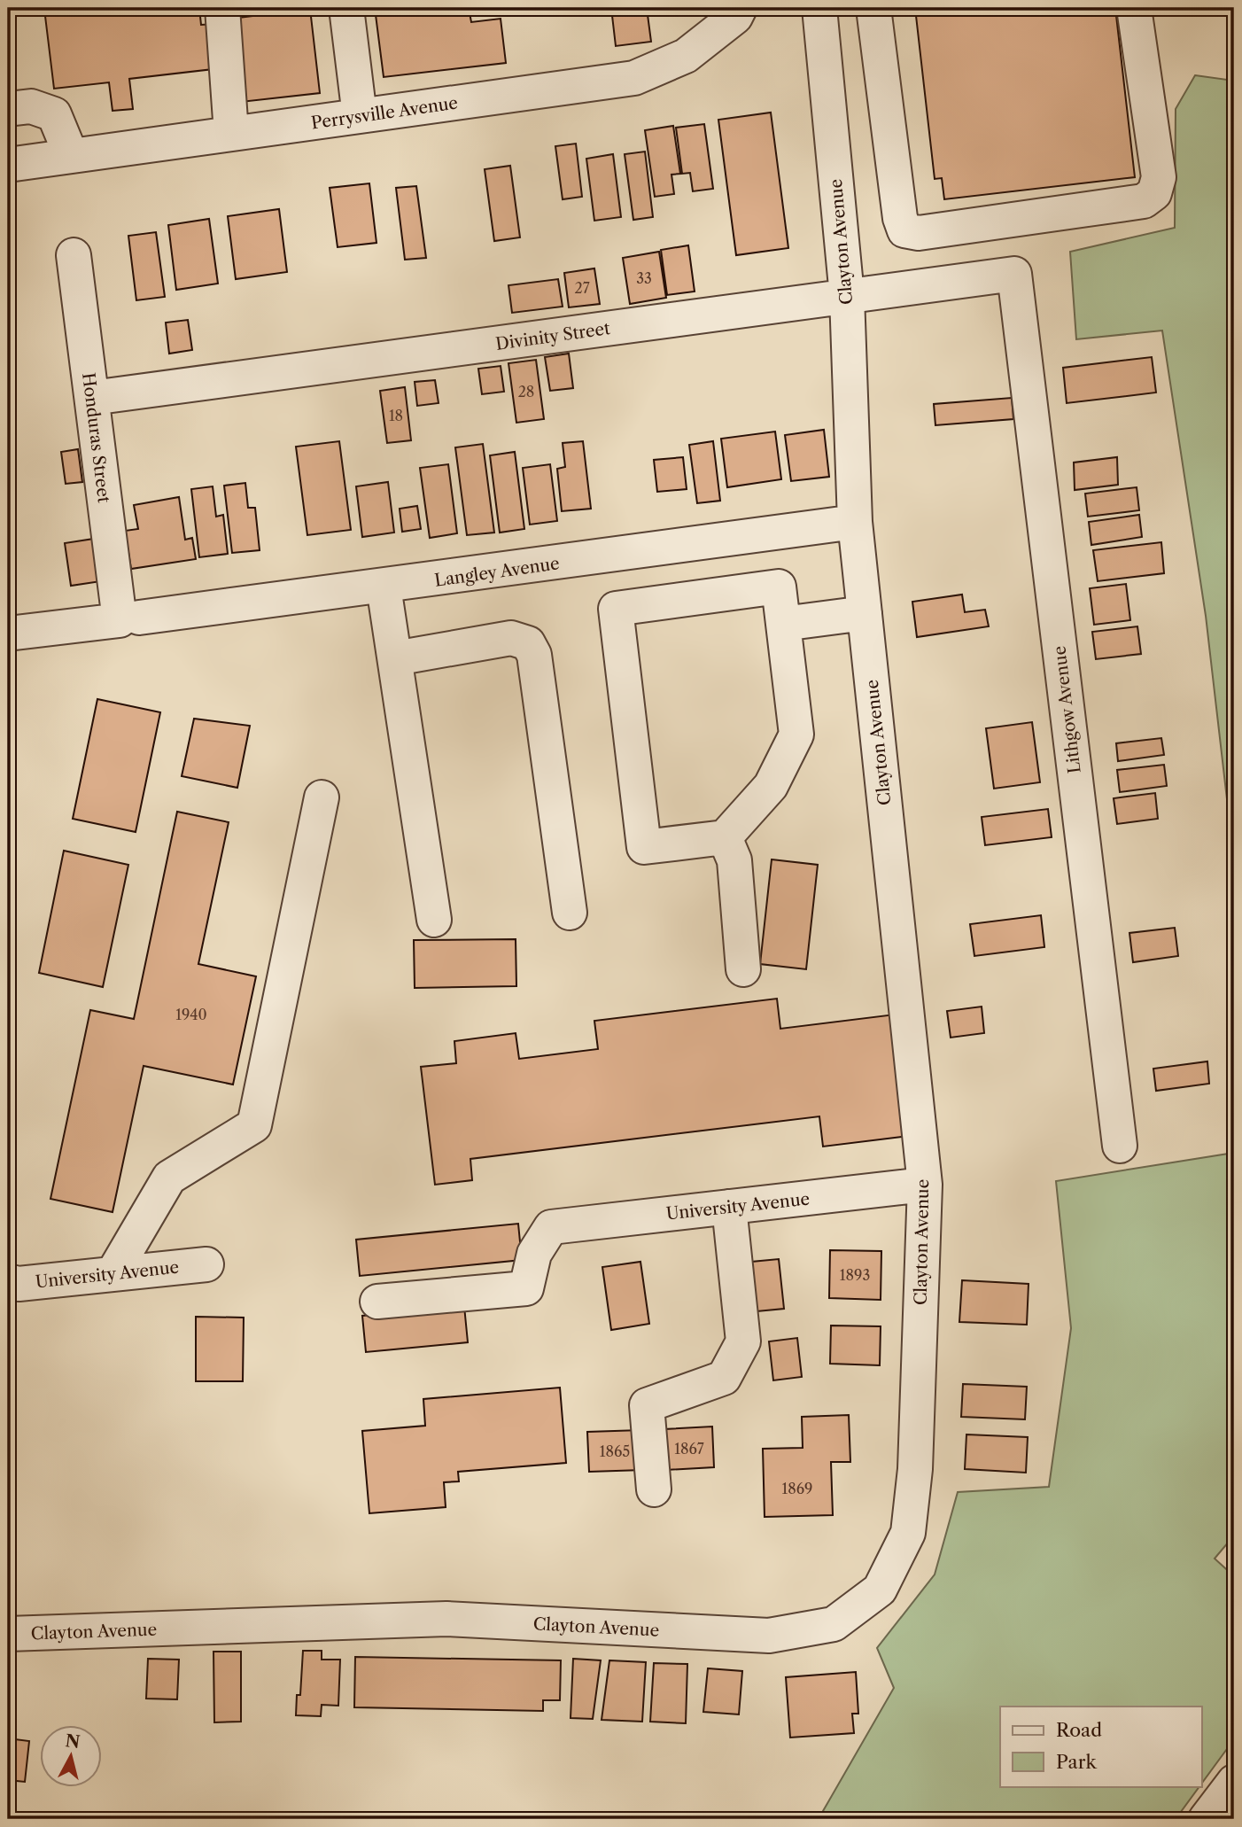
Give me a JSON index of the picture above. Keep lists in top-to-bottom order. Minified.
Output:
{"streets":{"street":["Perrysville Avenue","Clayton Avenue","Divinity Street","Honduras Street","Langley Avenue","Lithgow Avenue","University Avenue"]},"crossings":[["Clayton Avenue","Divinity Street"],["Clayton Avenue","Langley Avenue"],["Clayton Avenue","University Avenue"],["Divinity Street","Honduras Street"],["Divinity Street","Lithgow Avenue"],["Honduras Street","Langley Avenue"]],"house_numbers":["33","27","28","18","1940","1893","1867","1865","1869"],"legend":["Road","Park"],"north":"top"}
